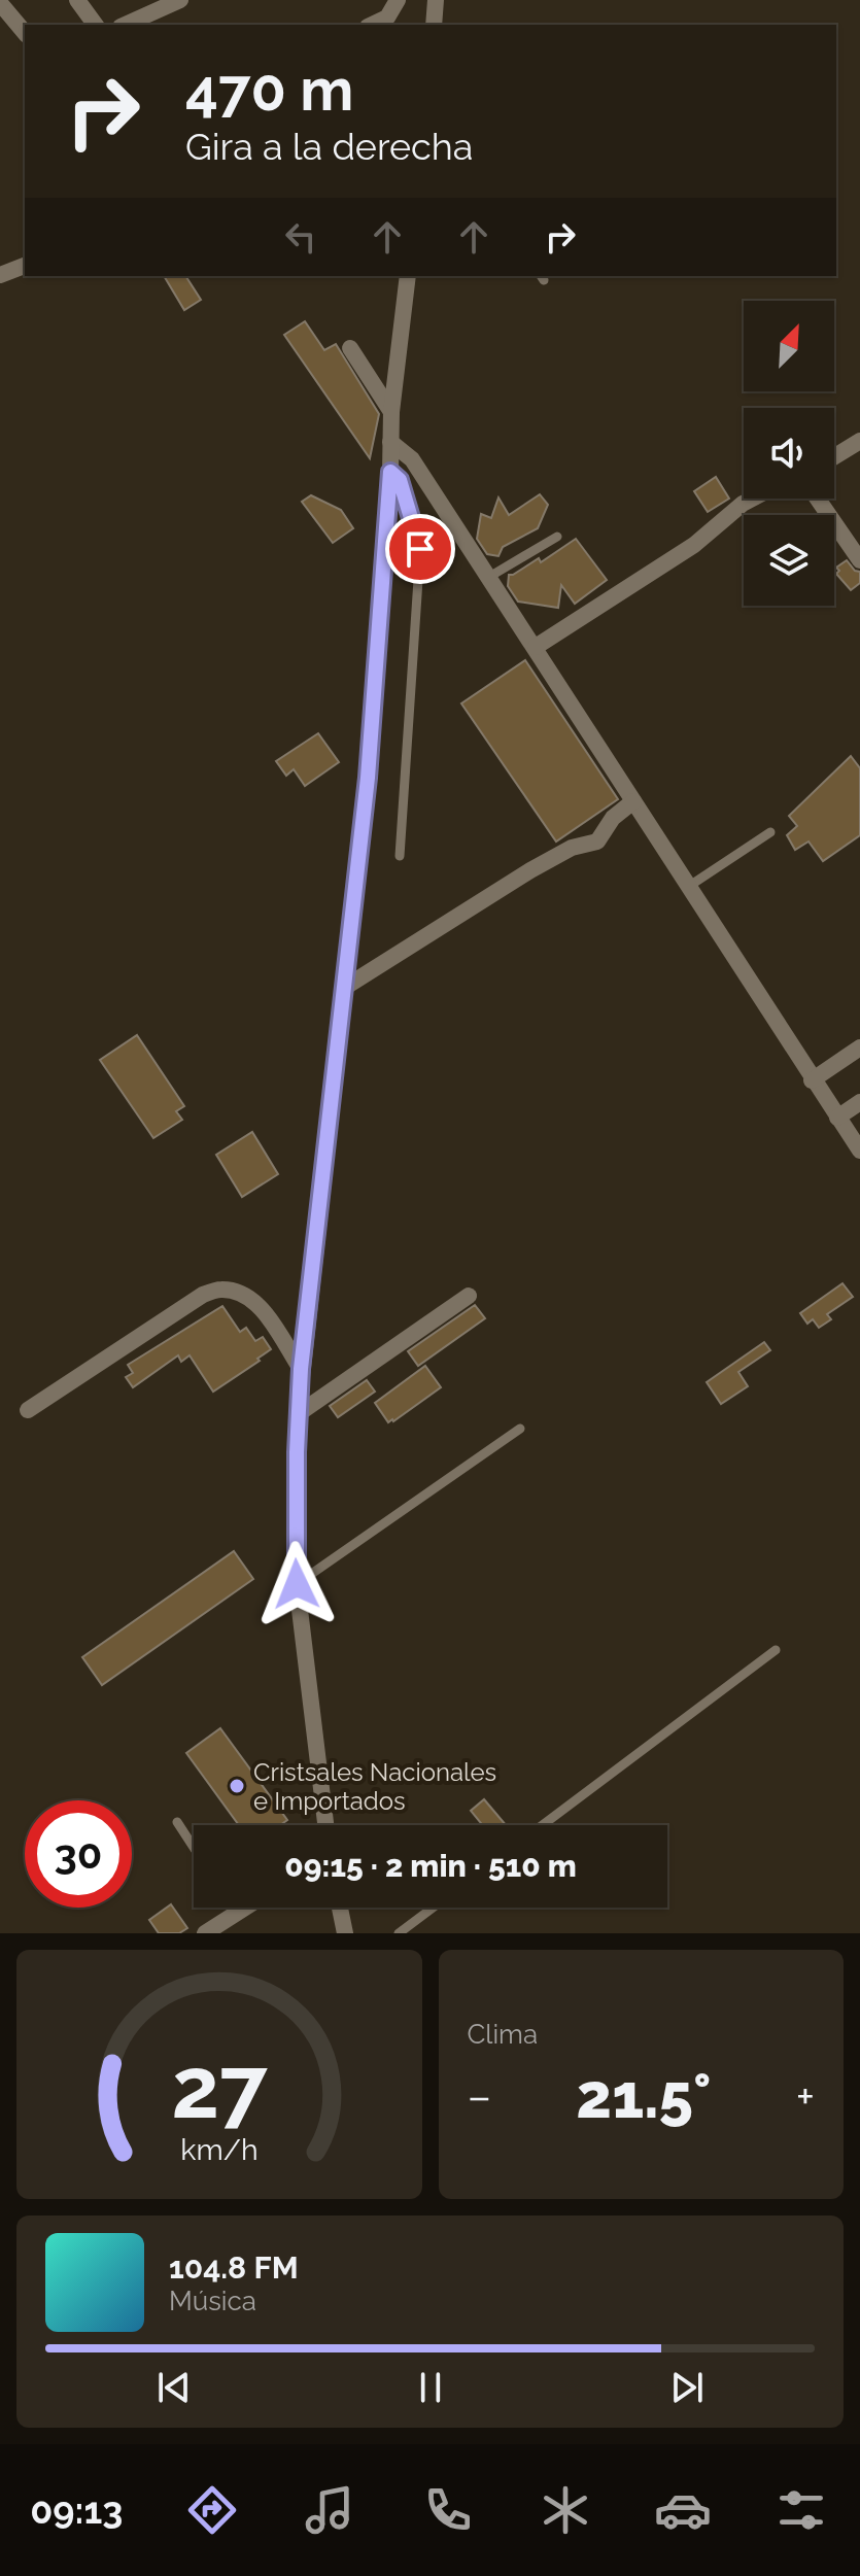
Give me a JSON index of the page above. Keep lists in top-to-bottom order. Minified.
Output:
{"places":["Cristsales Nacionales e Importados"],"north":"top right","page":{"turn":["470 m","Gira a la derecha"],"limit":"30","trip":"09:15 · 2 min · 510 m","tile":"Clima","heat":["−","21.5°","+"],"song":["104.8 FM","Música"],"tabs":"09:13","gauge":["27","km/h"]}}
